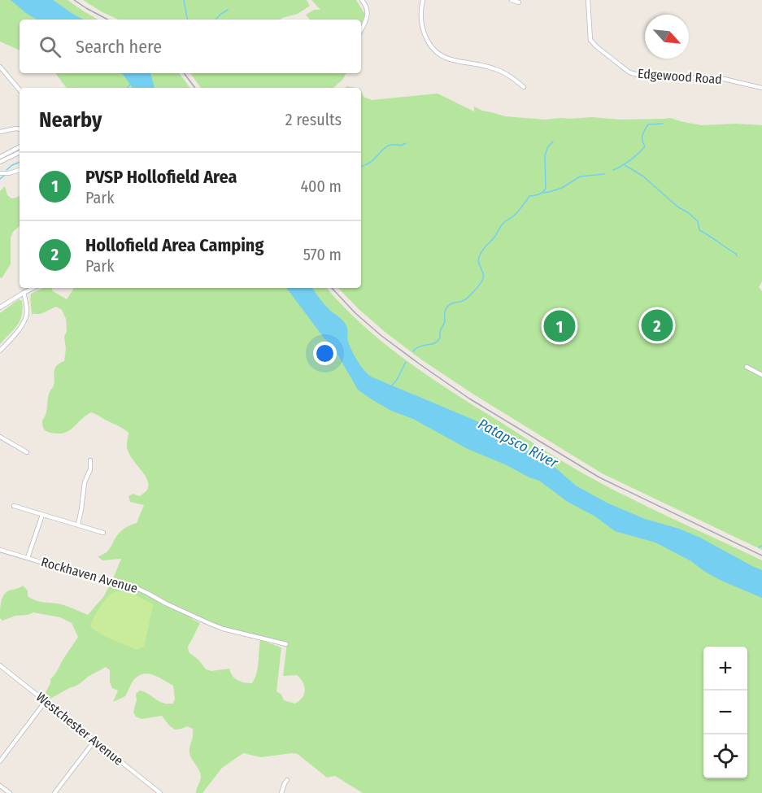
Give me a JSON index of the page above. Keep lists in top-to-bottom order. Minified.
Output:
{"streets":{"street":["Edgewood Road","Rockhaven Avenue","Westchester Avenue"]},"water":["Patapsco River"],"north":"bottom right","page":{"search":"Search here","heading":["Nearby","2 results"],"list":[{"mark":"1","name":"PVSP Hollofield Area","note":"Park","value":"400 m"},{"mark":"2","name":"Hollofield Area Camping","note":"Park","value":"570 m"}],"pins":["2","1"],"map_buttons":["+","−"]}}
